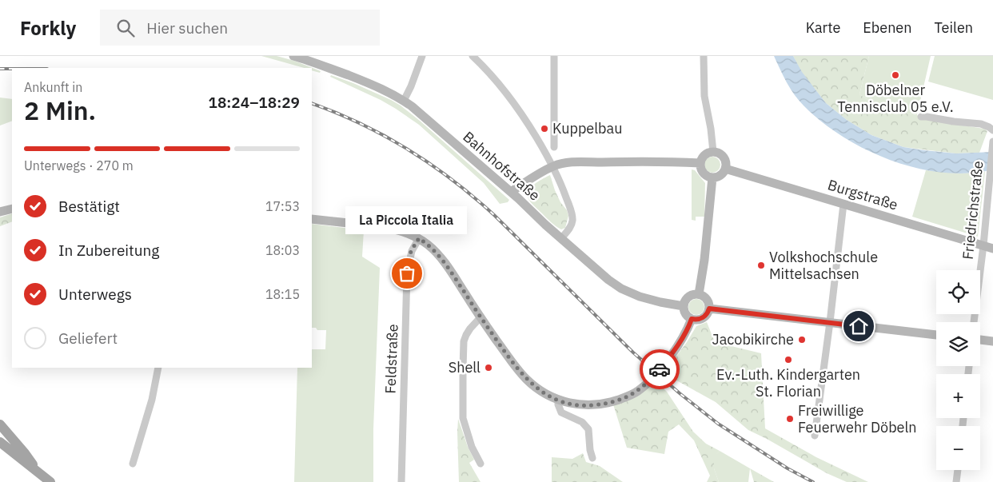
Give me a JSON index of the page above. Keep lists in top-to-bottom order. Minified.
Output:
{"streets":{"main road":["Bahnhofstraße","Burgstraße"],"street":["Friedrichstraße","Feldstraße"]},"crossings":[["Burgstraße","Friedrichstraße"]],"places":["Döbelner Tennisclub 05 e.V.","Kuppelbau","Volkshochschule Mittelsachsen","La Piccola Italia","Jacobikirche","Ev.-Luth. Kindergarten St. Florian","Shell","Freiwillige Feuerwehr Döbeln"],"page":{"header":"Forkly","search":"Hier suchen","nav":["Karte","Ebenen","Teilen"],"heading":["2 Min.","Ankunft in","18:24–18:29"],"bar":"Unterwegs · 270 m","list":[["Bestätigt","17:53"],["In Zubereitung","18:03"],["Unterwegs","18:15"],"Geliefert"],"bubble":"La Piccola Italia","map_buttons":["+","−"]}}
